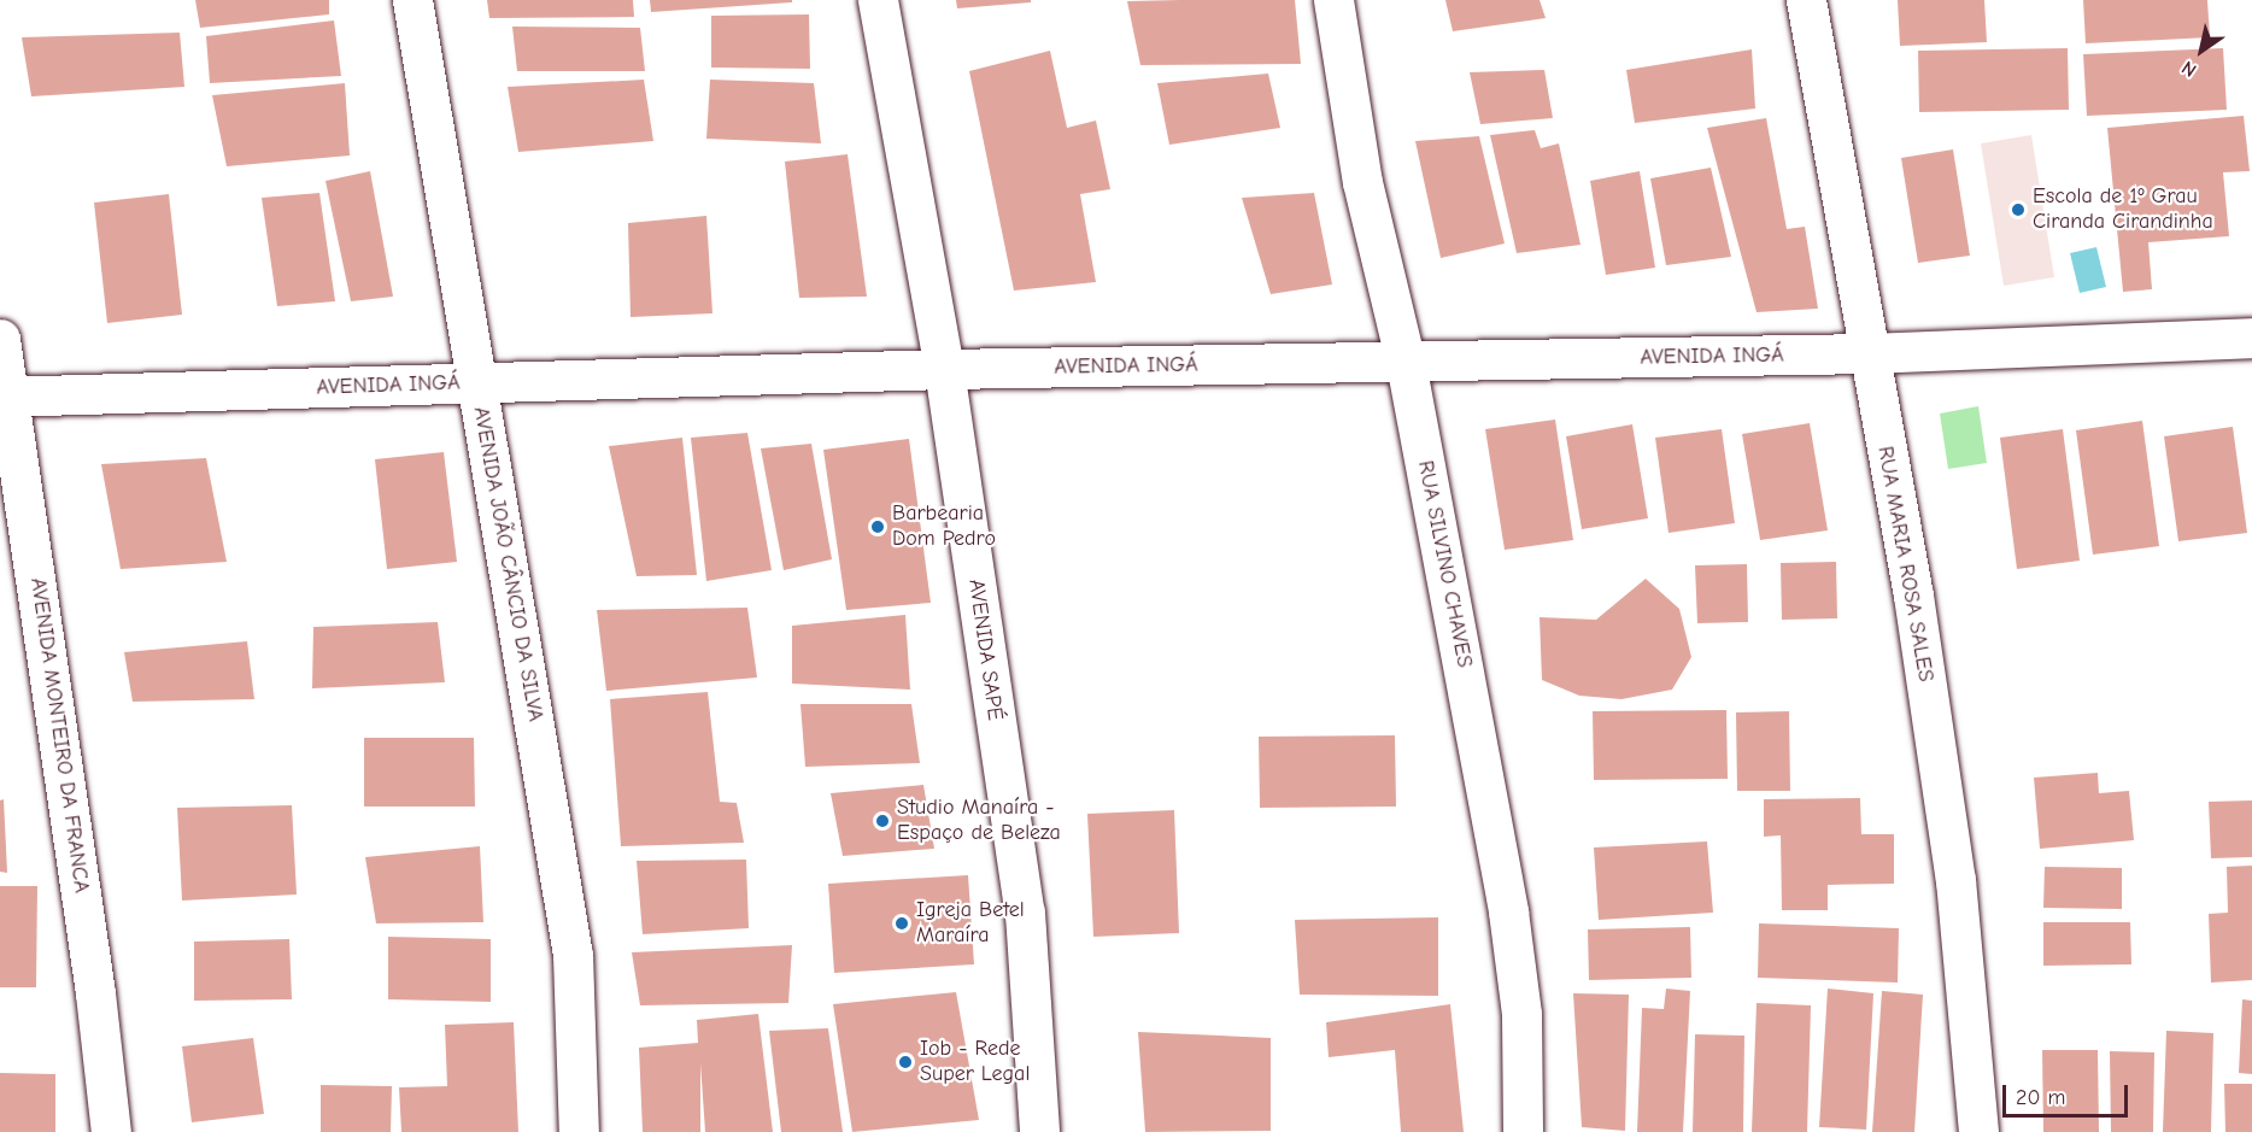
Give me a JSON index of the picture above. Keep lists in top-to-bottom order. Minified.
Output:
{"streets":{"street":["AVENIDA INGÁ","AVENIDA JOÃO CÂNCIO DA SILVA","RUA SILVINO CHAVES","RUA MARIA ROSA SALES","AVENIDA SAPÉ","AVENIDA MONTEIRO DA FRANCA"]},"crossings":[["AVENIDA INGÁ","AVENIDA JOÃO CÂNCIO DA SILVA"],["AVENIDA INGÁ","RUA SILVINO CHAVES"],["AVENIDA INGÁ","RUA MARIA ROSA SALES"],["AVENIDA INGÁ","AVENIDA SAPÉ"],["AVENIDA INGÁ","AVENIDA MONTEIRO DA FRANCA"]],"places":["Escola de 1º Grau Ciranda Cirandinha","Barbearia Dom Pedro","Studio Manaíra - Espaço de Beleza","Igreja Betel Maraíra","Iob - Rede Super Legal"],"scale_bar":"20 m","north":"bottom left"}
